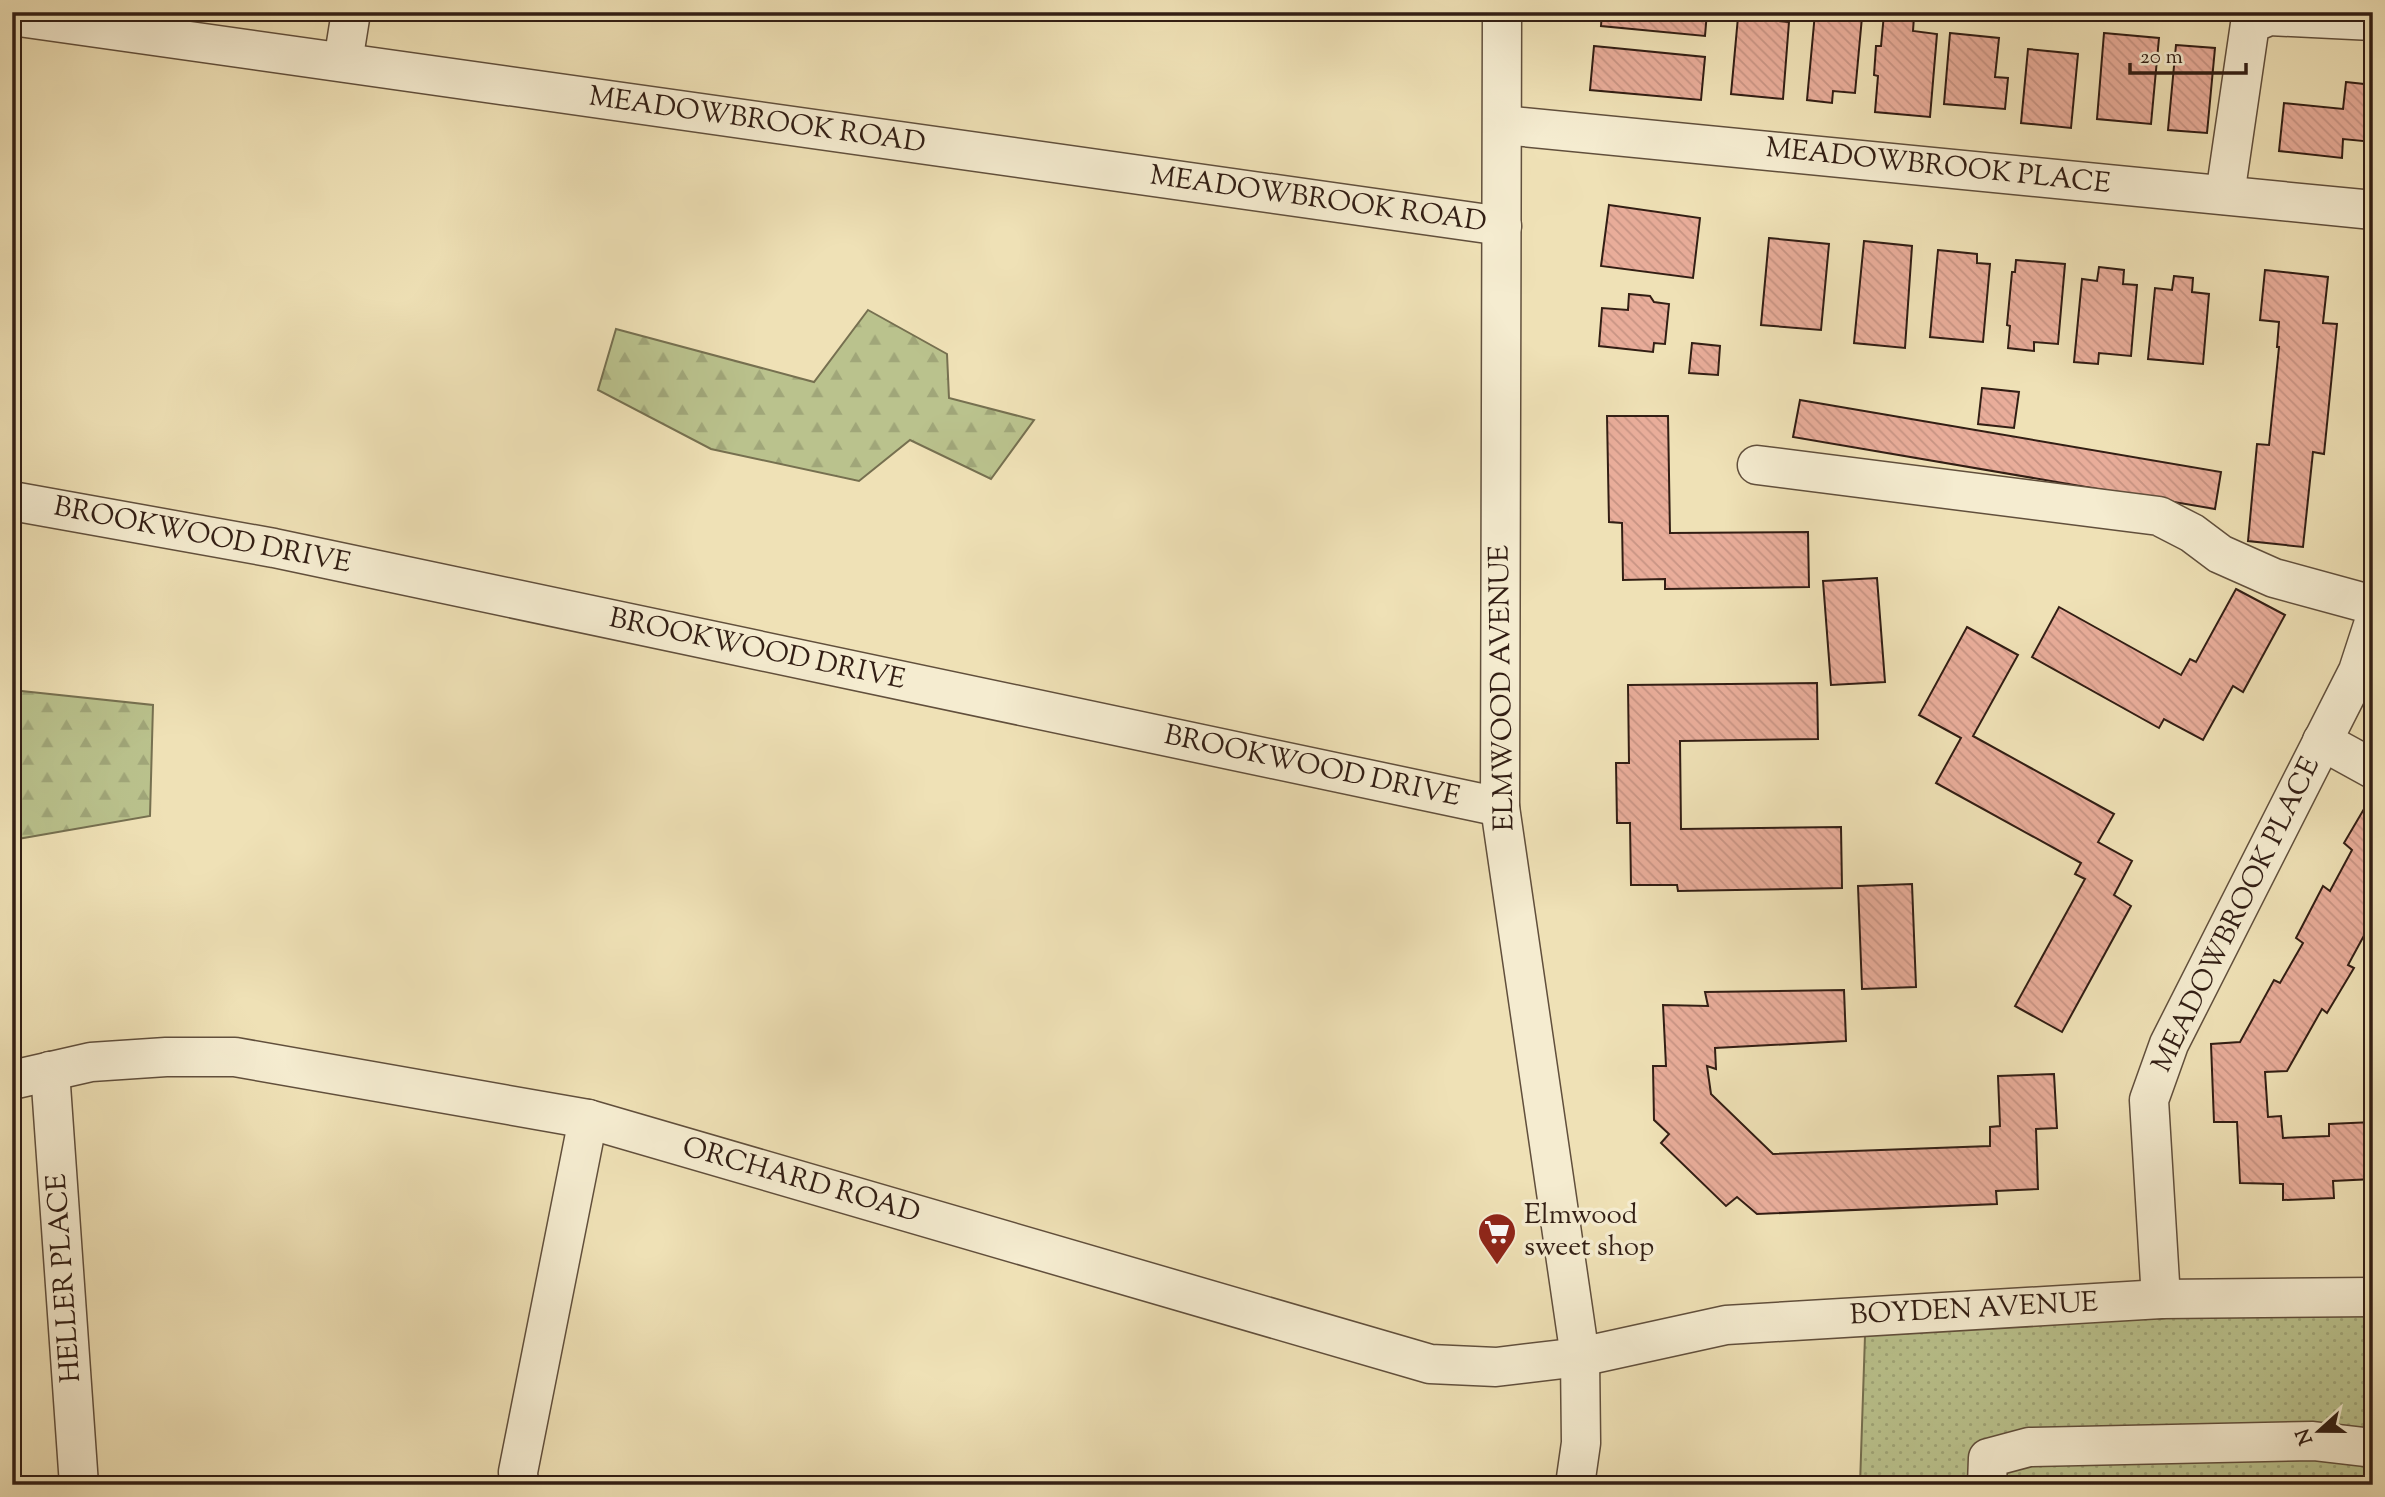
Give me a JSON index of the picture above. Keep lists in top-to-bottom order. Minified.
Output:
{"streets":{"street":["MEADOWBROOK ROAD","MEADOWBROOK PLACE","BROOKWOOD DRIVE","ELMWOOD AVENUE","ORCHARD ROAD","HELLER PLACE","BOYDEN AVENUE"]},"crossings":[["MEADOWBROOK ROAD","ELMWOOD AVENUE"],["MEADOWBROOK PLACE","ELMWOOD AVENUE"],["MEADOWBROOK PLACE","BOYDEN AVENUE"],["BROOKWOOD DRIVE","ELMWOOD AVENUE"],["ELMWOOD AVENUE","ORCHARD ROAD"],["ELMWOOD AVENUE","BOYDEN AVENUE"],["ORCHARD ROAD","HELLER PLACE"],["ORCHARD ROAD","BOYDEN AVENUE"]],"places":{"supermarket":["Elmwood sweet shop"]},"scale_bar":"20 m","north":"left"}
